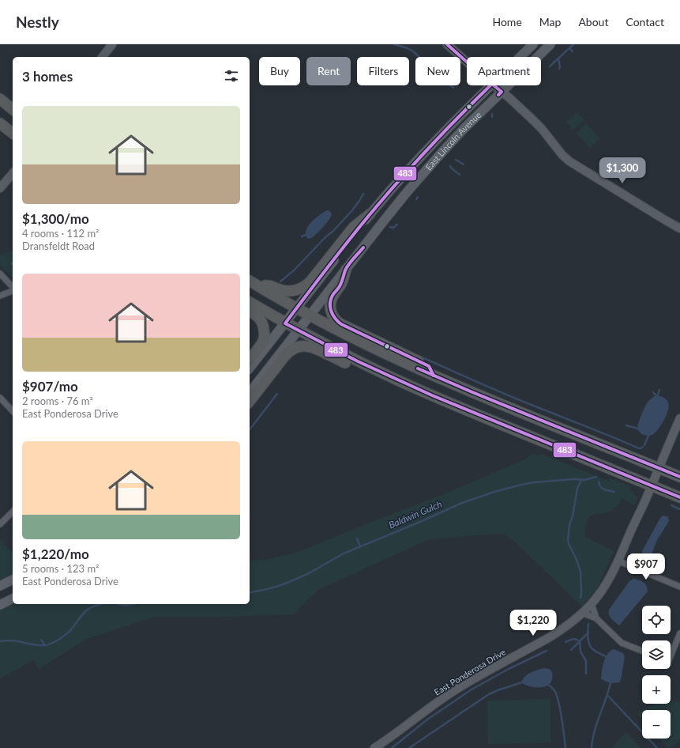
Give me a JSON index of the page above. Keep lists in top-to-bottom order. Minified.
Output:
{"streets":{"main road":["East Lincoln Avenue"],"street":["East Ponderosa Drive"]},"water":["Baldwin Gulch"],"lines":["transit line 483"],"page":{"header":"Nestly","nav":["Home","Map","About","Contact"],"chip":["Buy","Rent","Filters","New","Apartment"],"heading":"3 homes","list":[{"name":"$1,300/mo","note":"4 rooms · 112 m² · Dransfeldt Road"},{"name":"$907/mo","note":"2 rooms · 76 m² · East Ponderosa Drive"},{"name":"$1,220/mo","note":"5 rooms · 123 m² · East Ponderosa Drive"}],"price":["$1,300","$907","$1,220"],"map_buttons":["+","−"]}}
